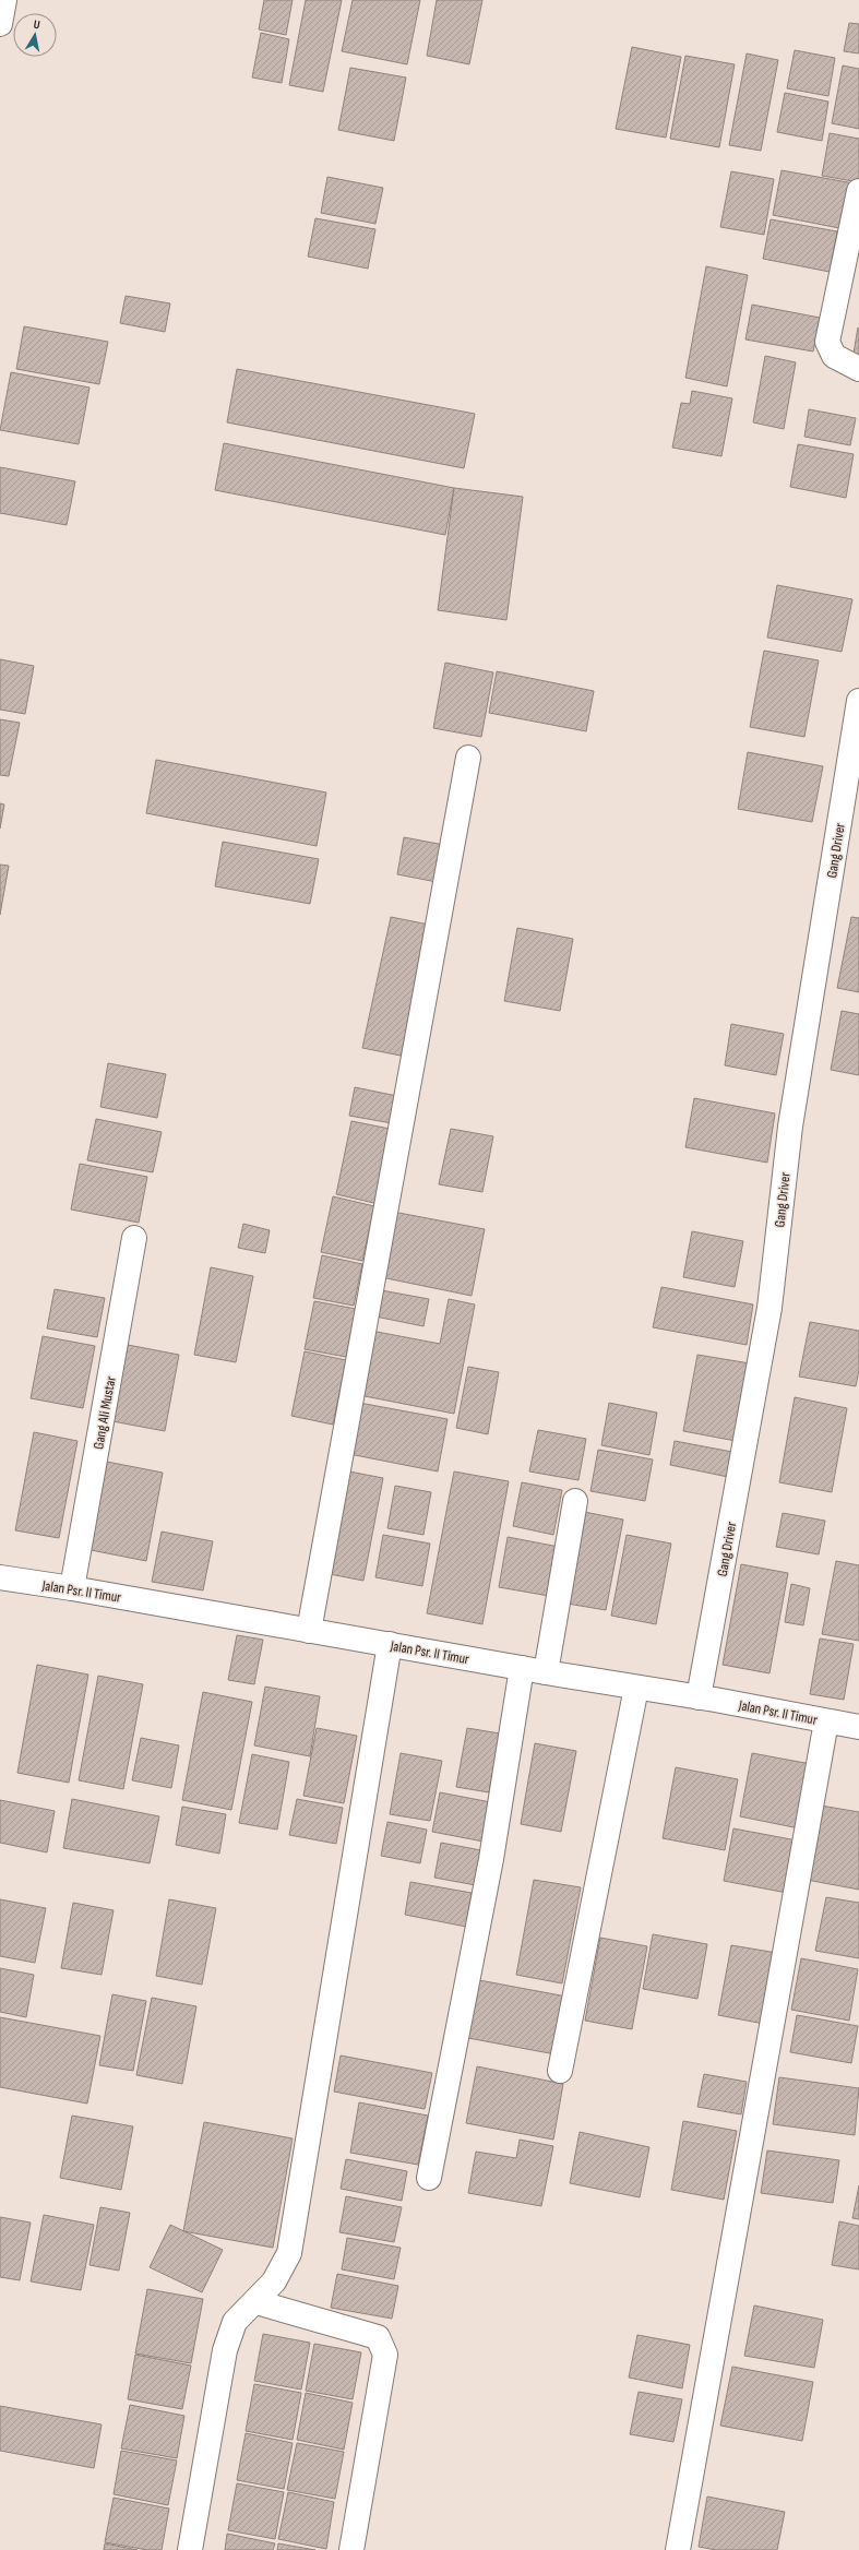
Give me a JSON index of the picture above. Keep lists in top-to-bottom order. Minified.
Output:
{"streets":{"street":["Gang Driver","Gang Ali Mustar","Jalan Psr. II Timur"]},"crossings":[["Gang Driver","Jalan Psr. II Timur"],["Gang Ali Mustar","Jalan Psr. II Timur"]],"north":"top"}
